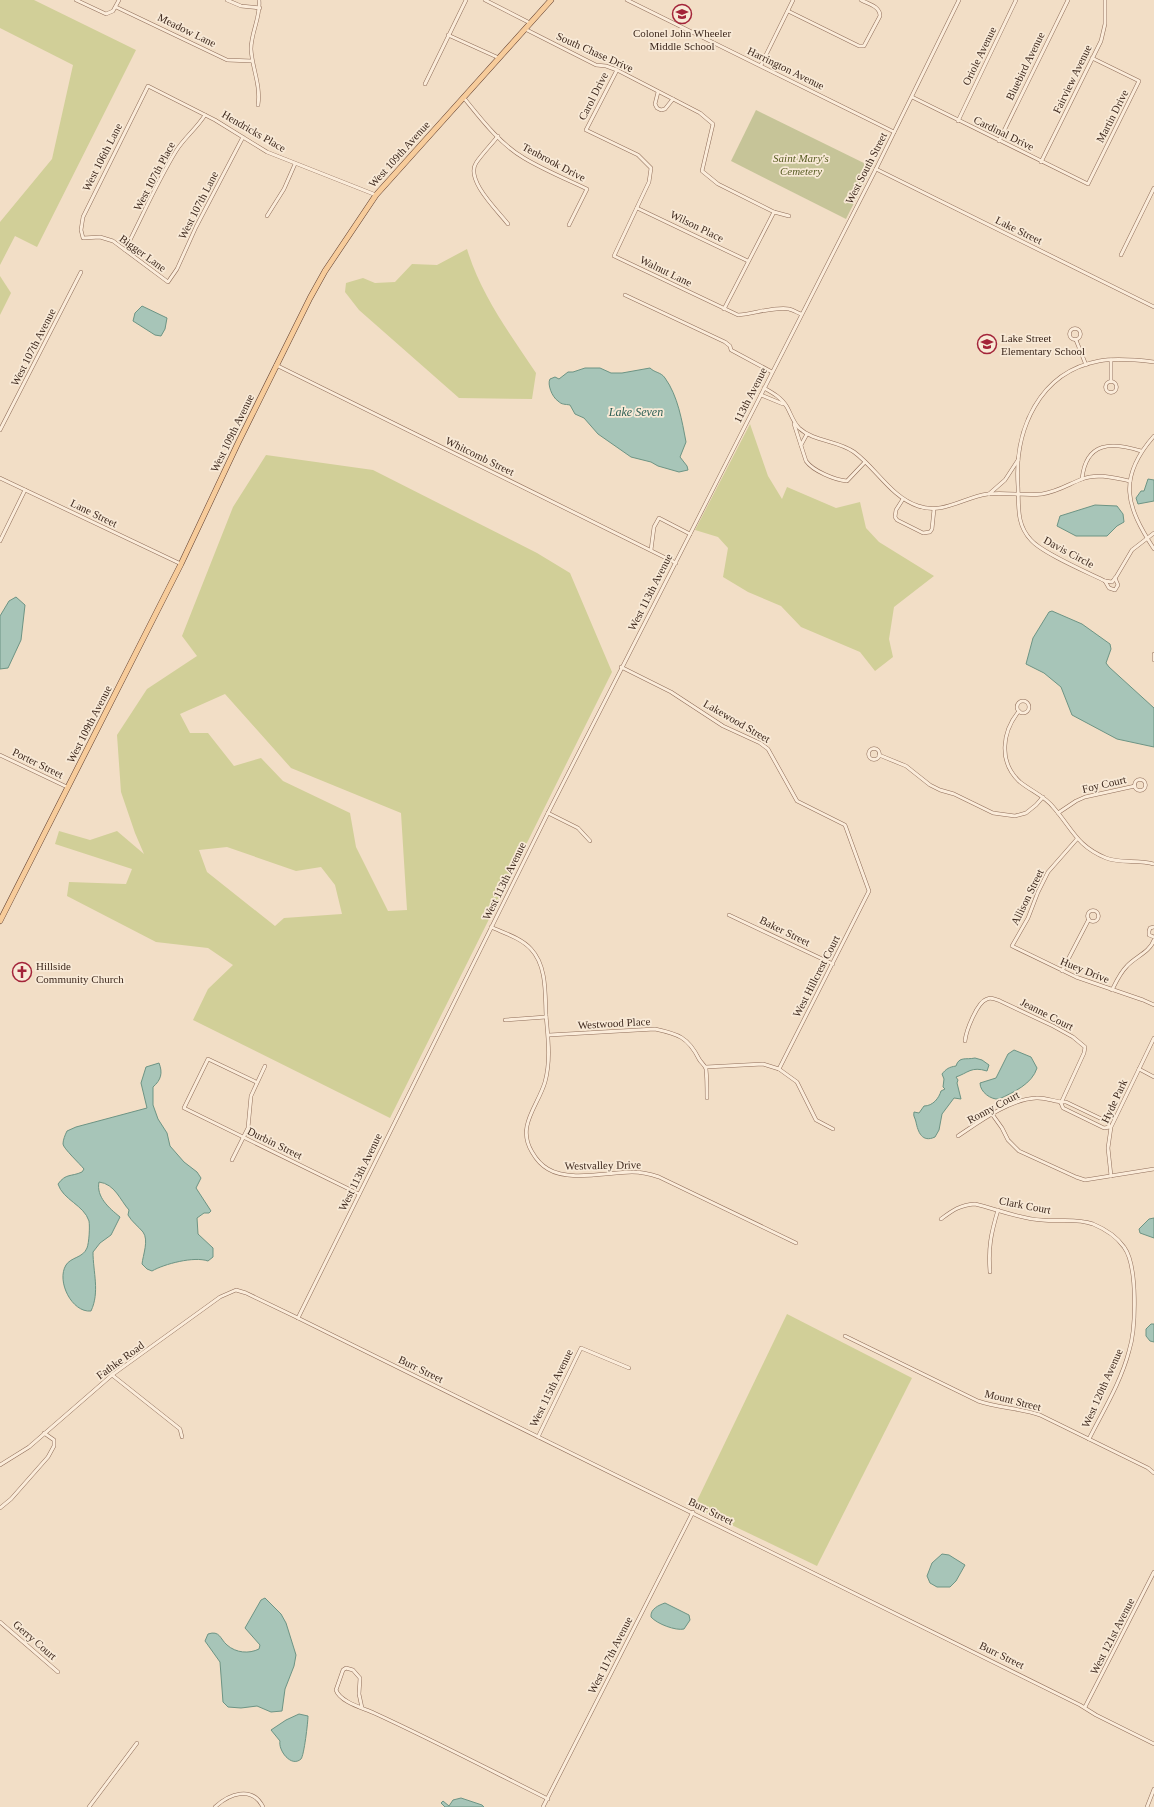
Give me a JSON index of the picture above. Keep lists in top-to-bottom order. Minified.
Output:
{"streets":{"main road":["West 109th Avenue"],"street":["Meadow Lane","South Chase Drive","Oriole Avenue","Bluebird Avenue","Harrington Avenue","Fairview Avenue","Carol Drive","Martin Drive","Hendricks Place","Cardinal Drive","West 106th Lane","Tenbrook Drive","West South Street","West 107th Place","West 107th Lane","Wilson Place","Lake Street","Bigger Lane","Walnut Lane","West 107th Avenue","113th Avenue","Whitcomb Street","Lane Street","Davis Circle","West 113th Avenue","Lakewood Street","Porter Street","Foy Court","Allison Street","Baker Street","Huey Drive","West Hillcrest Court","Jeanne Court","Westwood Place","Hyde Park","Ronny Court","Durbin Street","Westvalley Drive","Clark Court","Fathke Road","Burr Street","West 115th Avenue","West 120th Avenue","Mount Street","West 121st Avenue","Gerry Court","West 117th Avenue"]},"crossings":[["South Chase Drive","Carol Drive"],["South Chase Drive","West 109th Avenue"],["Oriole Avenue","Cardinal Drive"],["Bluebird Avenue","Cardinal Drive"],["Harrington Avenue","West South Street"],["Fairview Avenue","Martin Drive"],["Fairview Avenue","Cardinal Drive"],["Carol Drive","Walnut Lane"],["Martin Drive","Cardinal Drive"],["Hendricks Place","West 109th Avenue"],["Hendricks Place","West 106th Lane"],["Hendricks Place","West 107th Place"],["Hendricks Place","West 107th Lane"],["Cardinal Drive","West South Street"],["West 109th Avenue","Tenbrook Drive"],["West 109th Avenue","Whitcomb Street"],["West 109th Avenue","Lane Street"],["West 109th Avenue","Porter Street"],["West 106th Lane","Bigger Lane"],["West South Street","Lake Street"],["West South Street","Walnut Lane"],["West South Street","113th Avenue"],["West 107th Place","Bigger Lane"],["West 107th Lane","Bigger Lane"],["Wilson Place","Walnut Lane"],["113th Avenue","West 113th Avenue"],["Whitcomb Street","West 113th Avenue"],["West 113th Avenue","Lakewood Street"],["West 113th Avenue","Durbin Street"],["West 113th Avenue","Westvalley Drive"],["West 113th Avenue","Burr Street"],["Lakewood Street","West Hillcrest Court"],["Allison Street","Huey Drive"],["Baker Street","West Hillcrest Court"],["Jeanne Court","Ronny Court"],["Westwood Place","Westvalley Drive"],["Hyde Park","Ronny Court"],["Clark Court","West 120th Avenue"],["Fathke Road","Burr Street"],["Burr Street","West 115th Avenue"],["Burr Street","West 121st Avenue"],["Burr Street","West 117th Avenue"],["West 120th Avenue","Mount Street"]],"water":["Lake Seven"],"parks":["Saint Mary's Cemetery"],"places":{"school or university":["Colonel John Wheeler Middle School","Lake Street Elementary School"],"church":["Hillside Community Church"]}}
